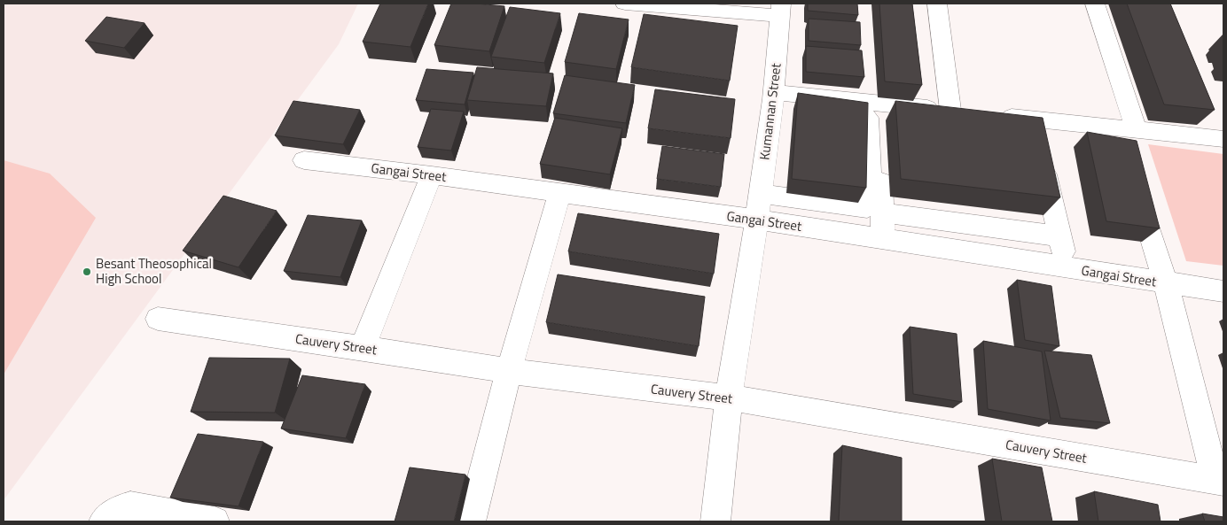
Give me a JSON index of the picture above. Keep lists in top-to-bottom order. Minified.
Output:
{"streets":{"street":["Kumannan Street","Gangai Street","Cauvery Street"]},"crossings":[["Kumannan Street","Gangai Street"],["Kumannan Street","Cauvery Street"]],"places":["Besant Theosophical High School"]}
